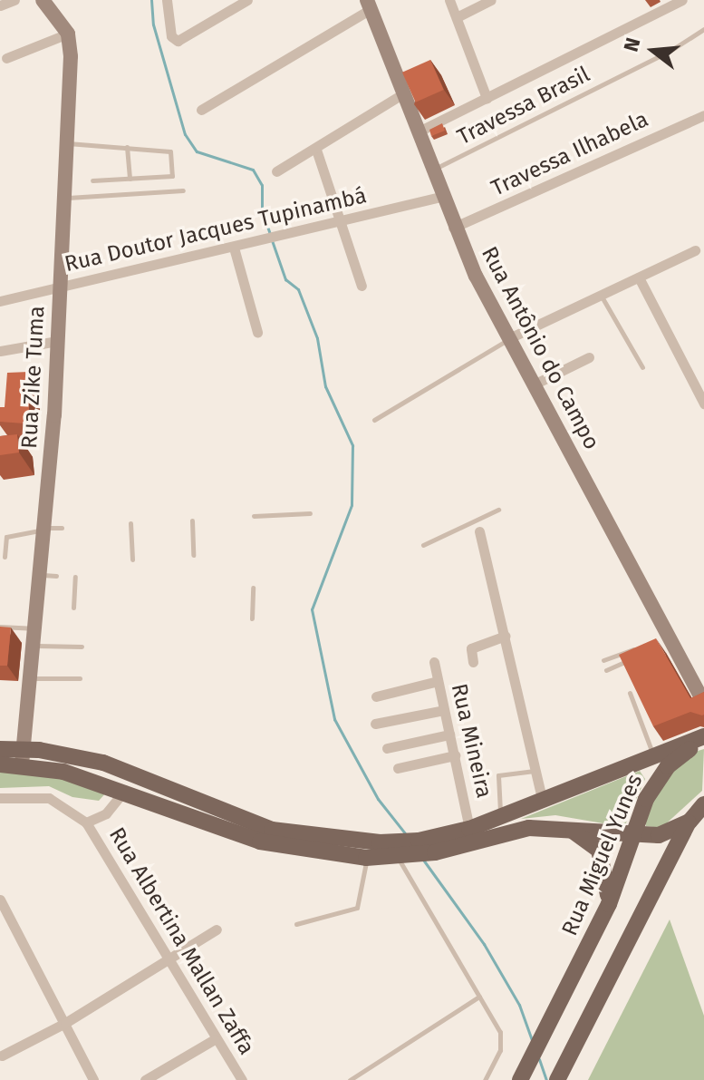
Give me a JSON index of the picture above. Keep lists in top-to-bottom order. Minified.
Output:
{"streets":{"main road":["Rua Miguel Yunes"],"street":["Travessa Ilhabela","Rua Doutor Jacques Tupinambá","Rua Antônio do Campo","Rua Zike Tuma","Rua Mineira","Rua Albertina Mallan Zaffa"],"lane":["Travessa Brasil"]},"crossings":[["Travessa Brasil","Rua Antônio do Campo"],["Travessa Ilhabela","Rua Antônio do Campo"],["Rua Doutor Jacques Tupinambá","Rua Antônio do Campo"],["Rua Doutor Jacques Tupinambá","Rua Zike Tuma"]],"north":"left"}
